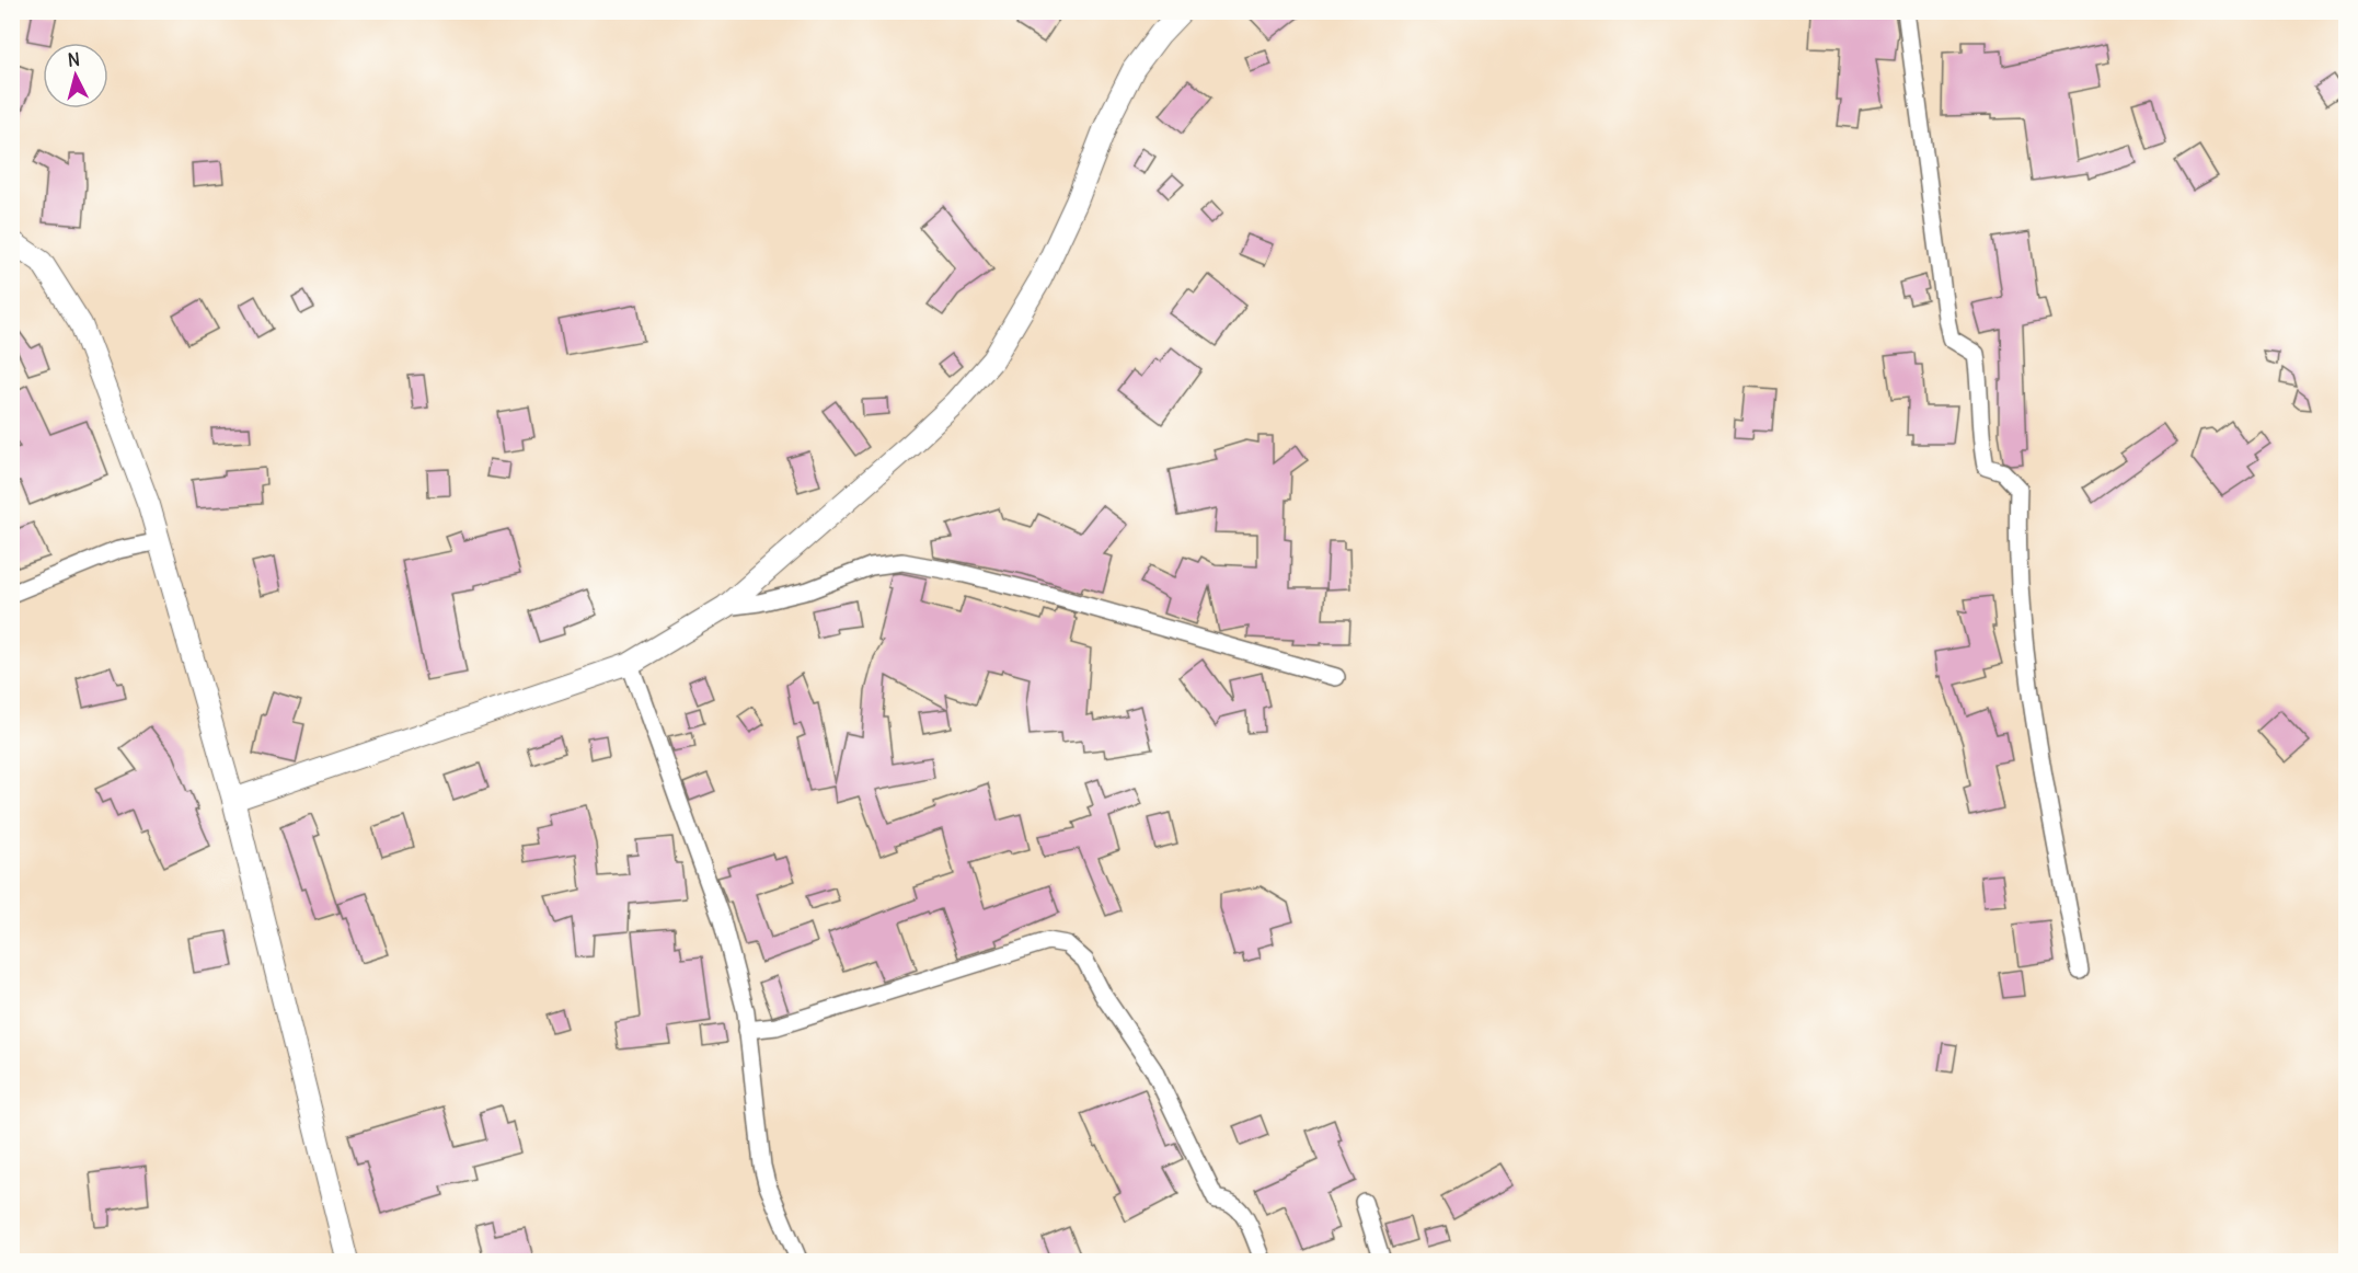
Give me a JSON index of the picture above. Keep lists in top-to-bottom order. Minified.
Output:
{"north":"top"}
